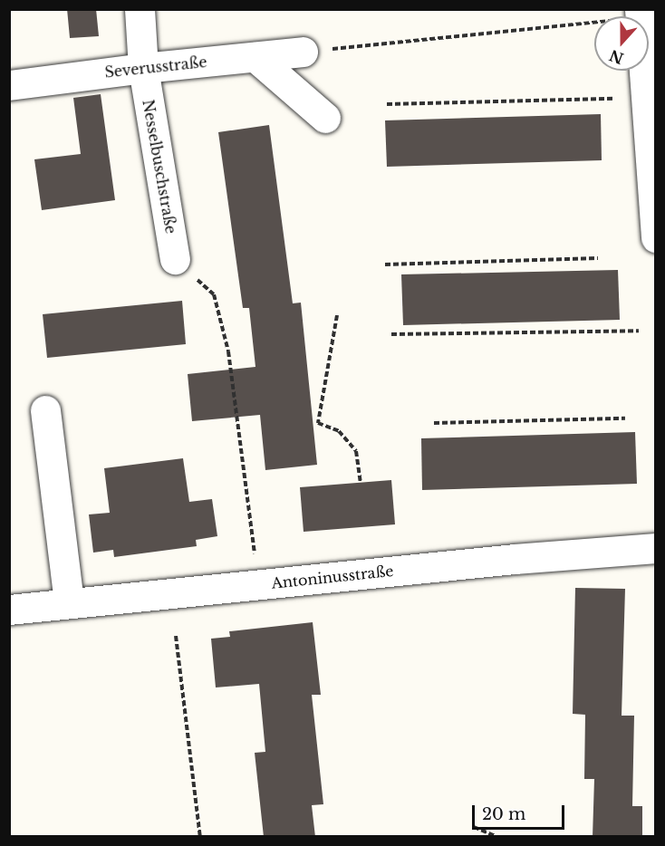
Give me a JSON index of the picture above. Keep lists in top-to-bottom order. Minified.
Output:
{"streets":{"street":["Severusstraße","Nesselbuschstraße","Antoninusstraße"]},"crossings":[["Severusstraße","Nesselbuschstraße"]],"scale_bar":"20 m","north":"bottom"}
